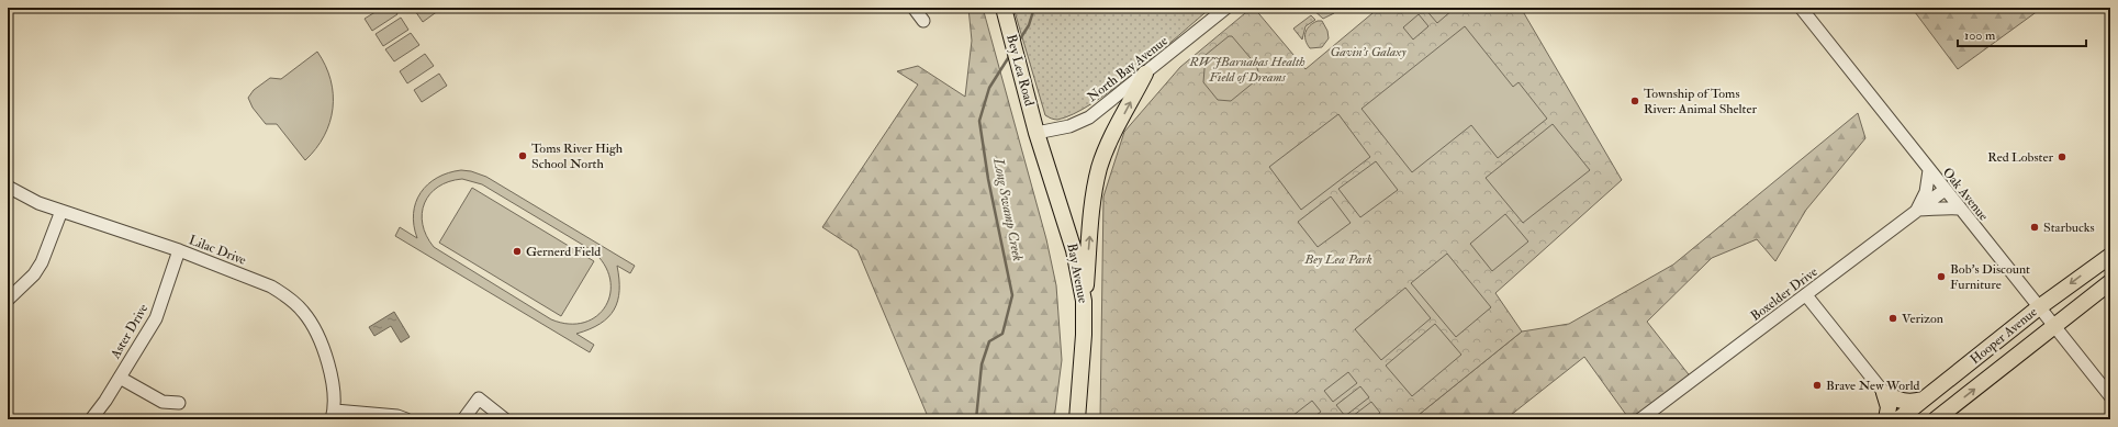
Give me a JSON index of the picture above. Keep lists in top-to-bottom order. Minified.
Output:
{"streets":{"main road":["Bey Lea Road","Bay Avenue","Hooper Avenue"],"street":["North Bay Avenue","Oak Avenue","Lilac Drive","Boxelder Drive","Aster Drive"]},"crossings":[["North Bay Avenue","Bey Lea Road"],["North Bay Avenue","Bay Avenue"],["Bey Lea Road","Bay Avenue"],["Oak Avenue","Boxelder Drive"],["Oak Avenue","Hooper Avenue"],["Lilac Drive","Aster Drive"]],"water":["Long Swamp Creek"],"parks":["Gavin's Galaxy","RWJBarnabas Health Field of Dreams","Bey Lea Park"],"places":["Township of Toms River: Animal Shelter","Toms River High School North","Red Lobster","Starbucks","Gernerd Field","Bob's Discount Furniture","Verizon","Brave New World"],"scale_bar":"100 m"}
